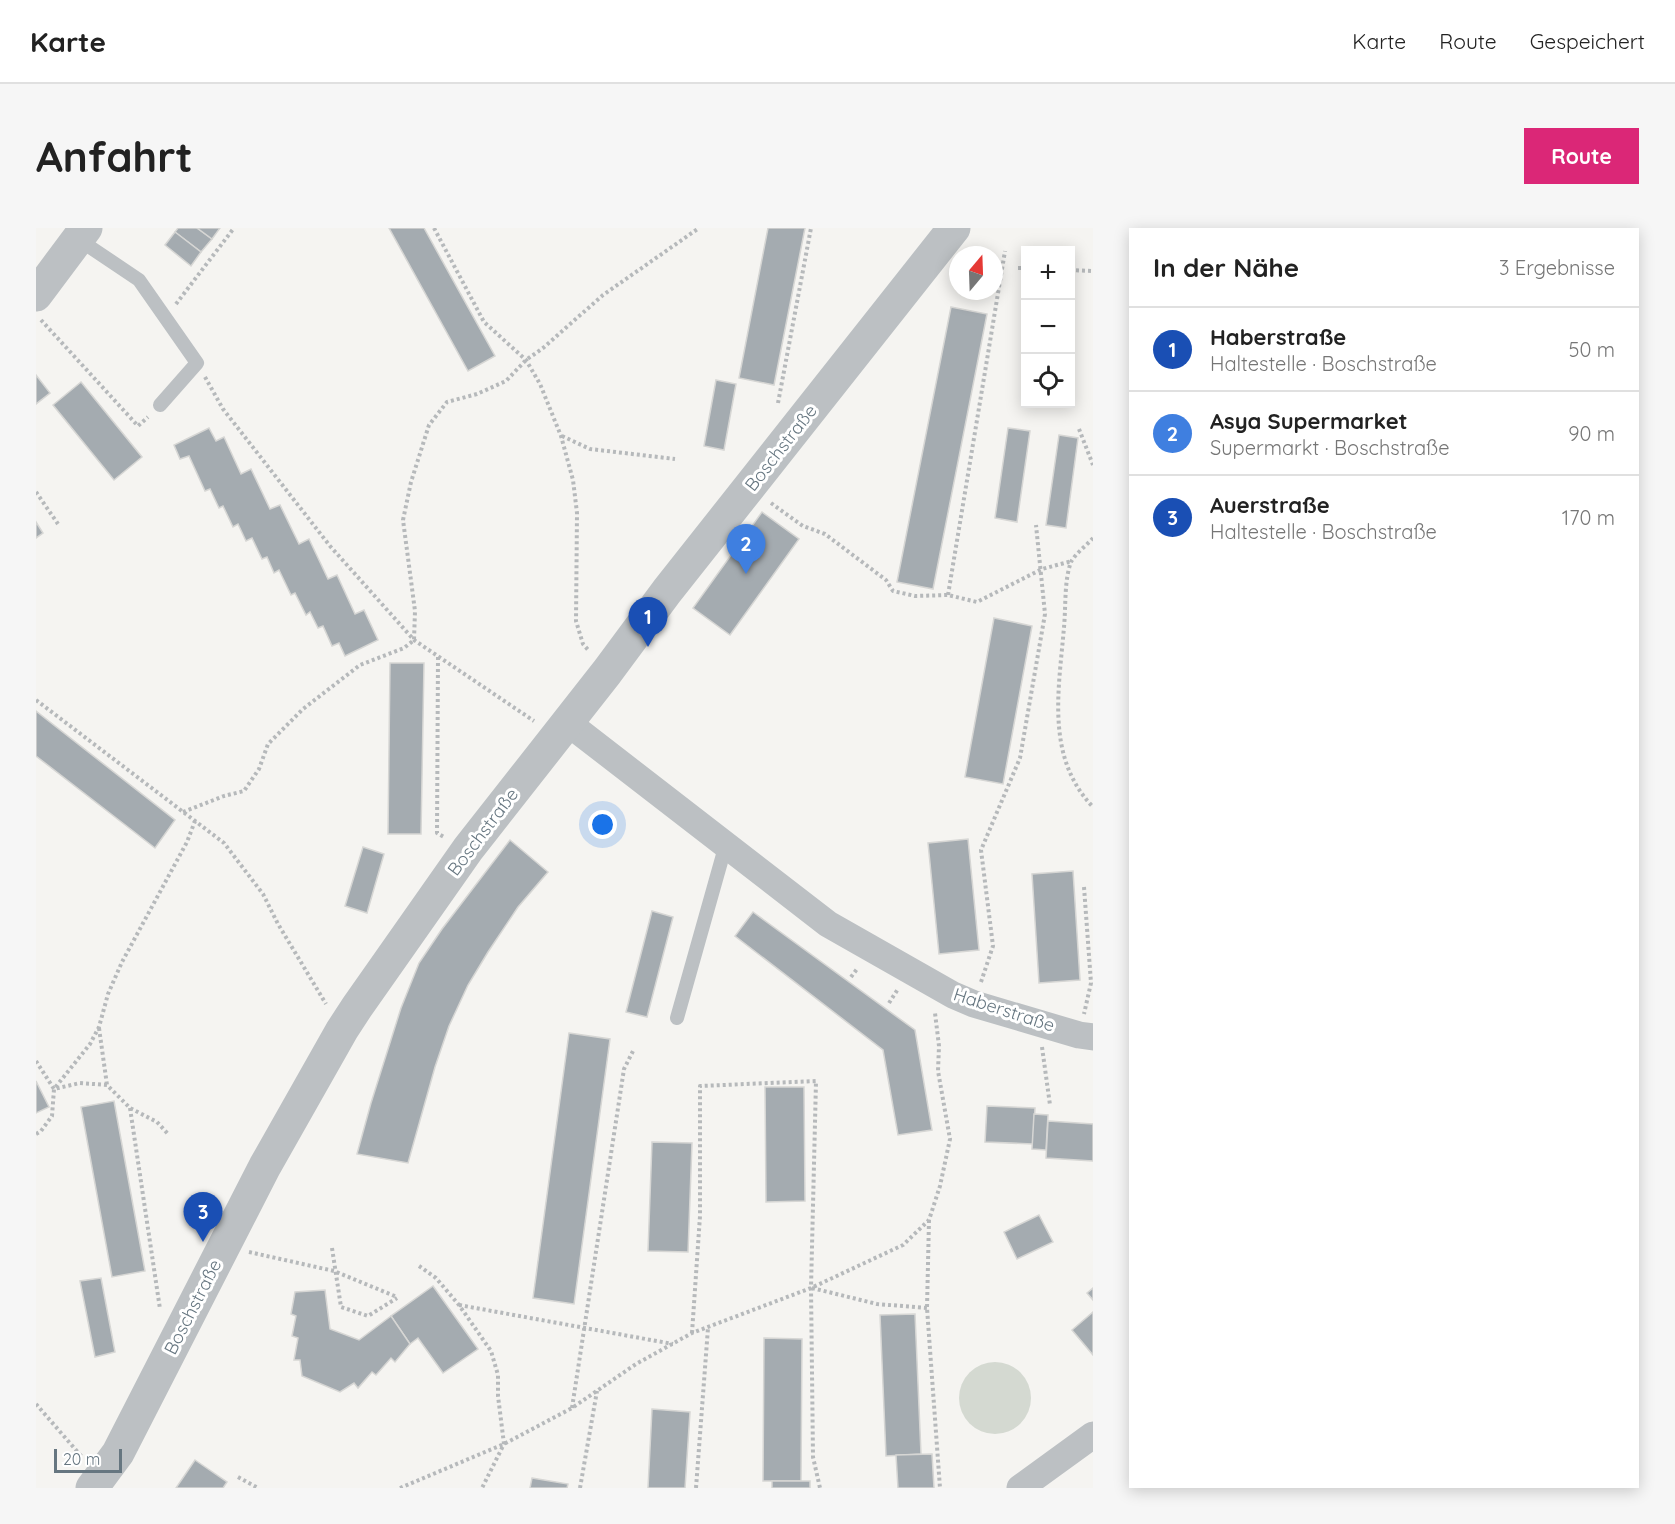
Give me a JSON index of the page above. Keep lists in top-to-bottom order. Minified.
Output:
{"streets":{"street":["Boschstraße","Haberstraße"]},"crossings":[["Boschstraße","Haberstraße"]],"scale_bar":"20 m","north":"top","page":{"header":"Karte","nav":["Karte","Route","Gespeichert"],"buttons":"Route","title":"Anfahrt","heading":["In der Nähe","3 Ergebnisse"],"map_buttons":["+","−"],"list":[{"mark":"1","name":"Haberstraße","note":"Haltestelle · Boschstraße","value":"50 m"},{"mark":"2","name":"Asya Supermarket","note":"Supermarkt · Boschstraße","value":"90 m"},{"mark":"3","name":"Auerstraße","note":"Haltestelle · Boschstraße","value":"170 m"}],"pins":["2","1","3"],"scale":"20 m"}}
